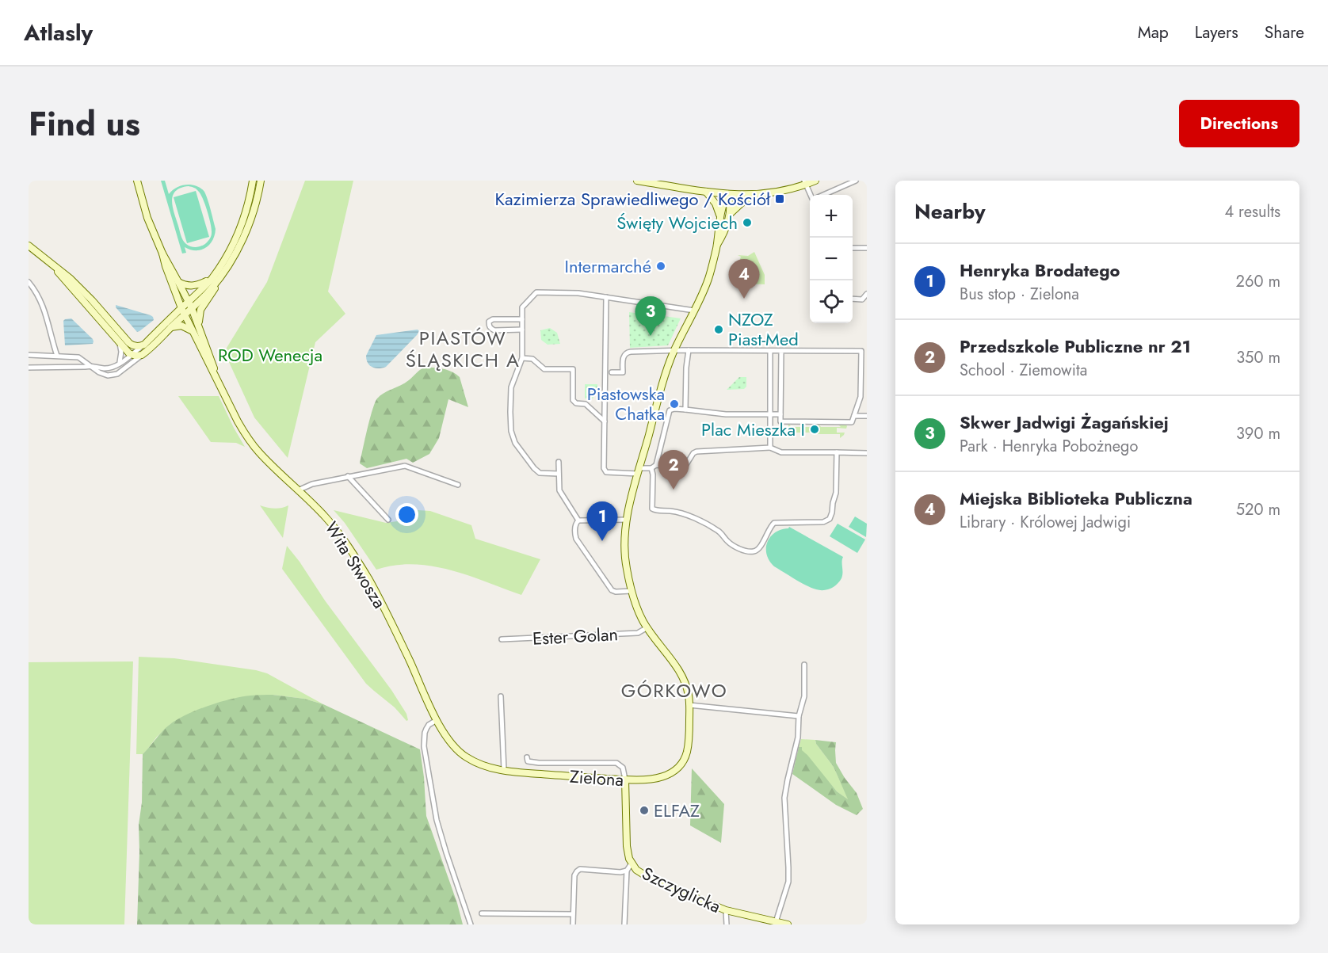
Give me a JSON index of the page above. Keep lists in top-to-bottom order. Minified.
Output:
{"streets":{"street":["Wita Stwosza","Ester Golan","Zielona","Szczyglicka"]},"crossings":[["Wita Stwosza","Zielona"],["Ester Golan","Zielona"],["Zielona","Szczyglicka"]],"districts":["PIASTÓW ŚLĄSKICH A","GÓRKOWO"],"parks":["ROD Wenecja"],"places":{"transit":["Kazimierza Sprawiedliwego / Kościół"],"other":["Święty Wojciech","Intermarché","NZOZ Piast-Med","Piastowska Chatka","Plac Mieszka I","ELFAZ"]},"page":{"header":"Atlasly","nav":["Map","Layers","Share"],"title":"Find us","buttons":"Directions","heading":["Nearby","4 results"],"map_buttons":["+","−"],"list":[{"mark":"1","name":"Henryka Brodatego","note":"Bus stop · Zielona","value":"260 m"},{"mark":"2","name":"Przedszkole Publiczne nr 21","note":"School · Ziemowita","value":"350 m"},{"mark":"3","name":"Skwer Jadwigi Żagańskiej","note":"Park · Henryka Pobożnego","value":"390 m"},{"mark":"4","name":"Miejska Biblioteka Publiczna","note":"Library · Królowej Jadwigi","value":"520 m"}],"pins":["4","3","2","1"]}}
